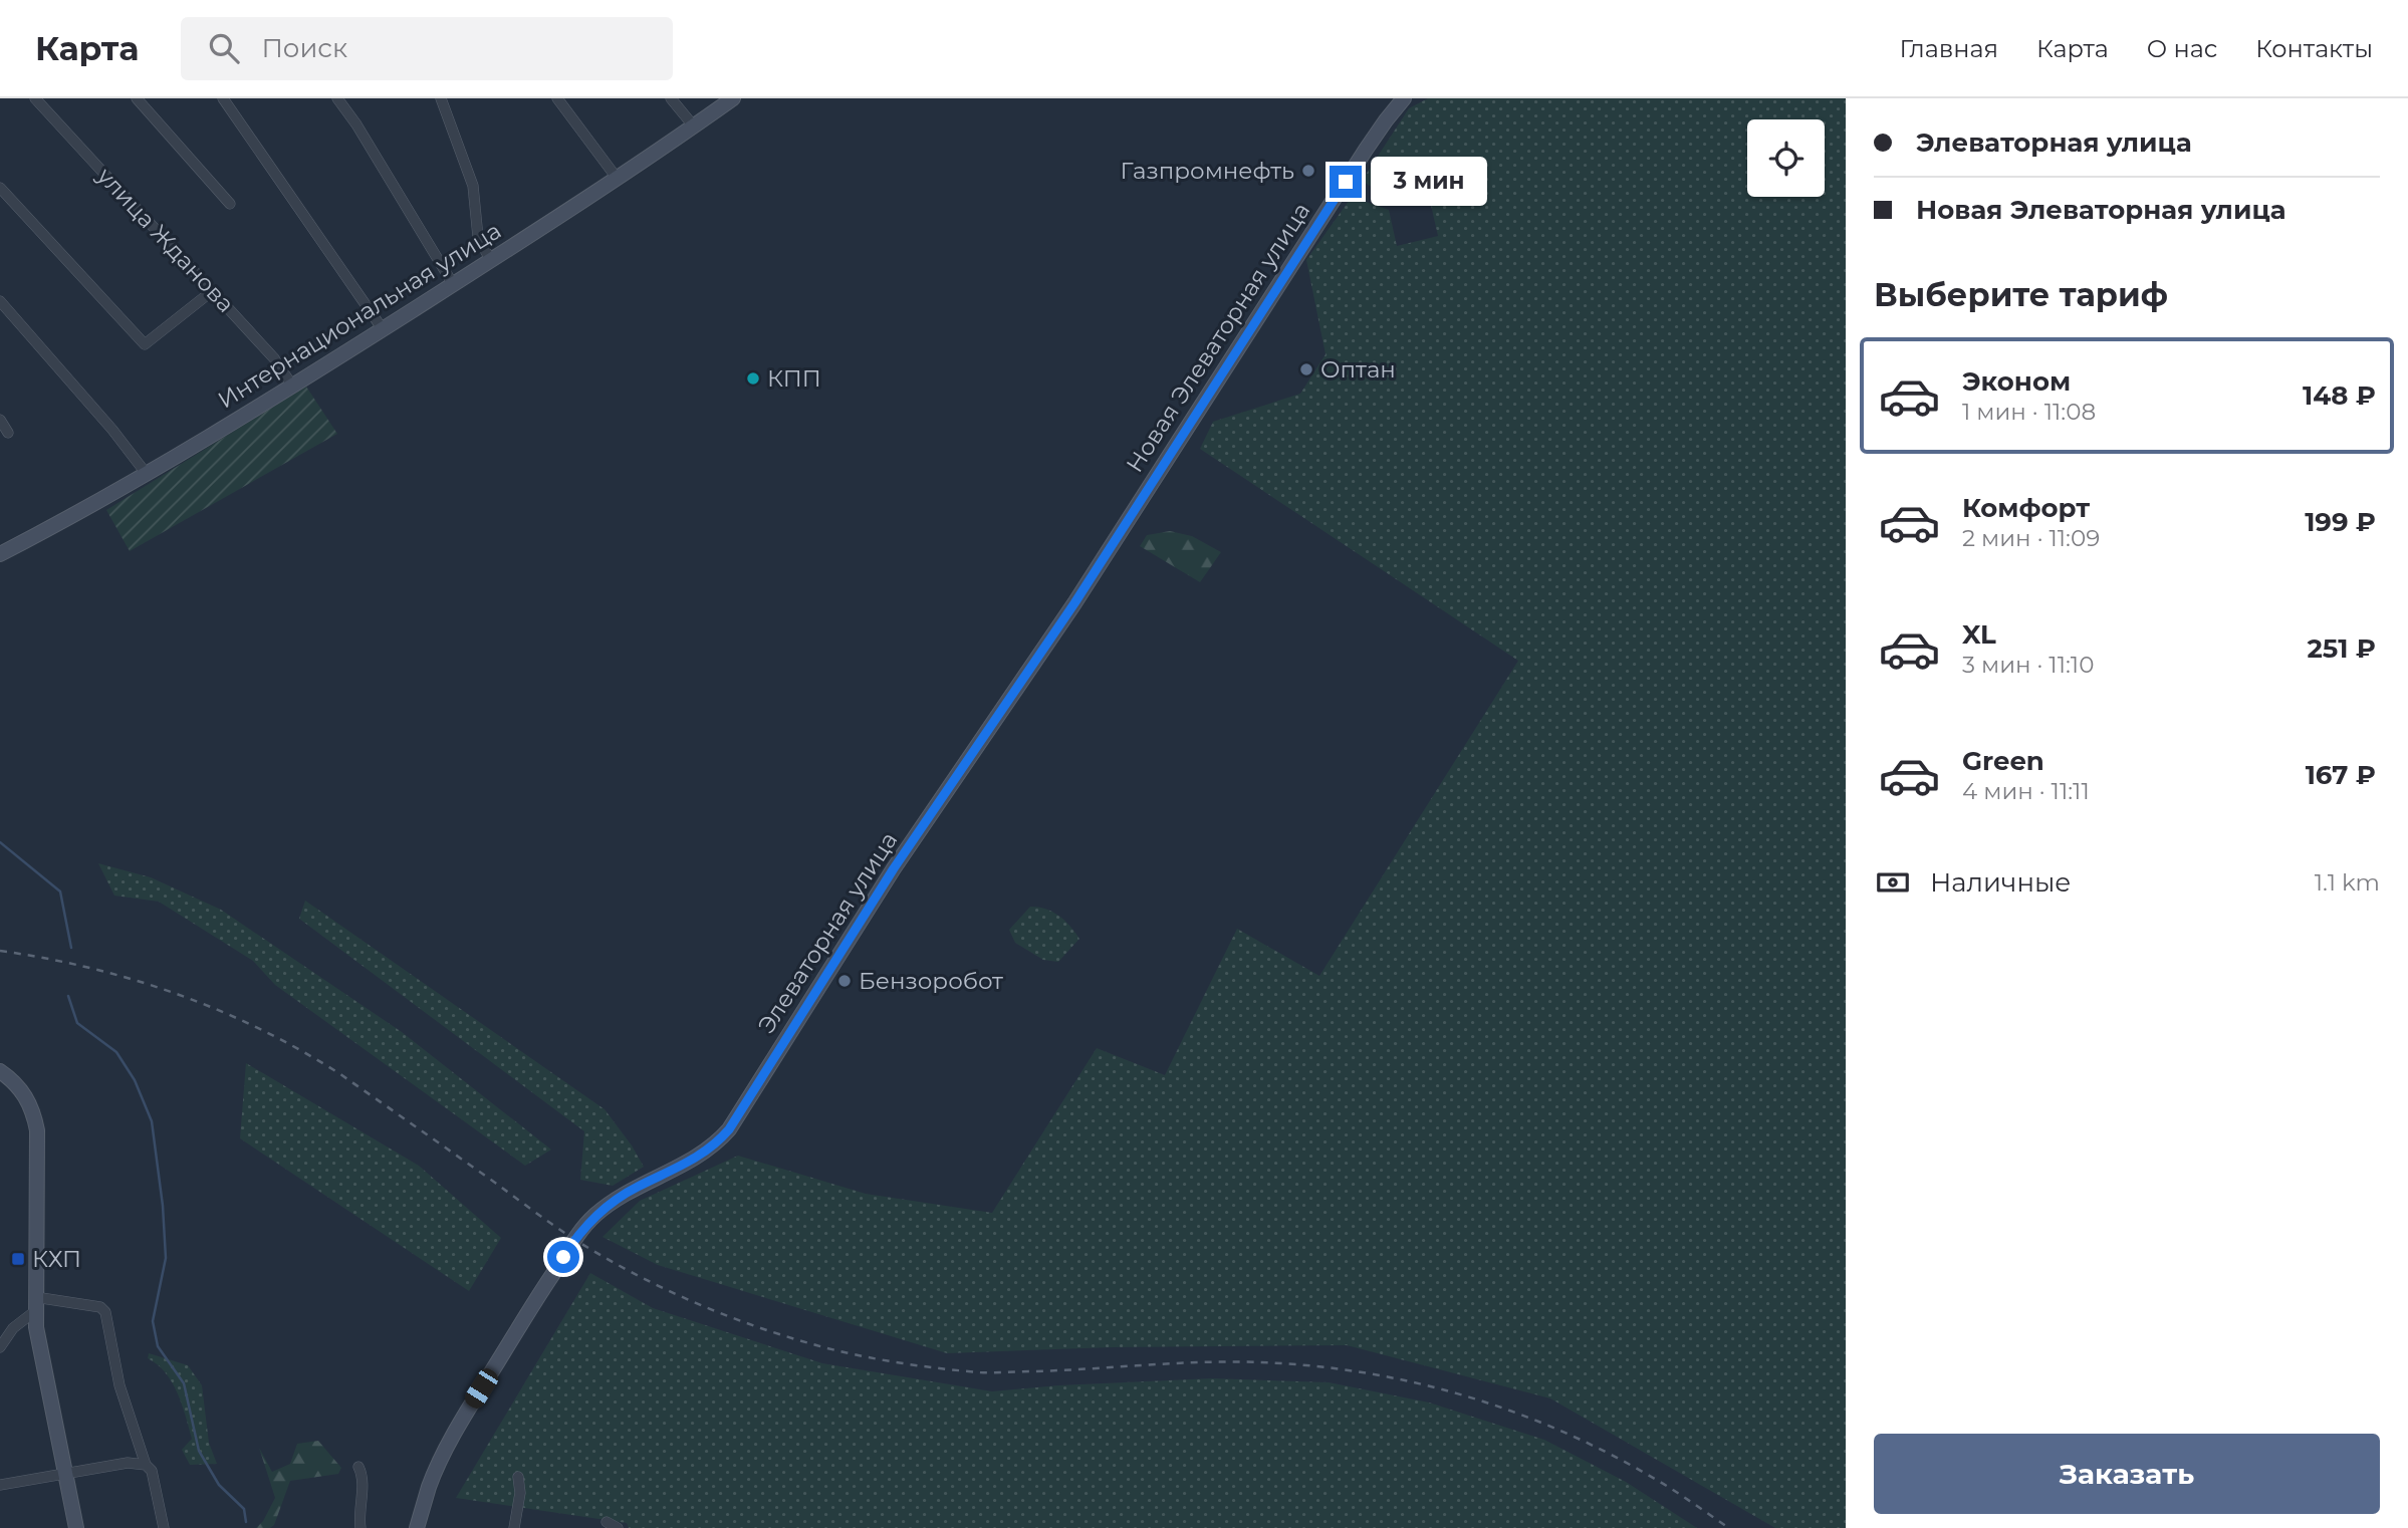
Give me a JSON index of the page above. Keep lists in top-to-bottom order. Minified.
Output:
{"streets":{"main road":["Интернациональная улица","Новая Элеваторная улица","Элеваторная улица"],"street":["улица Жданова"]},"crossings":[["улица Жданова","Интернациональная улица"],["Новая Элеваторная улица","Элеваторная улица"]],"places":{"other":["Газпромнефть","Оптан","КПП","Бензоробот"],"transit":["КХП"]},"page":{"header":"Карта","search":"Поиск","nav":["Главная","Карта","О нас","Контакты"],"banner":["Элеваторная улица","Новая Элеваторная улица"],"bubble":"3 мин","heading":"Выберите тариф","list":[{"name":"Эконом","note":"1 мин · 11:08","value":"148 ₽"},{"name":"Комфорт","note":"2 мин · 11:09","value":"199 ₽"},{"name":"XL","note":"3 мин · 11:10","value":"251 ₽"},{"name":"Green","note":"4 мин · 11:11","value":"167 ₽"}],"pay":["Наличные","1.1 km"],"buttons":"Заказать"}}
